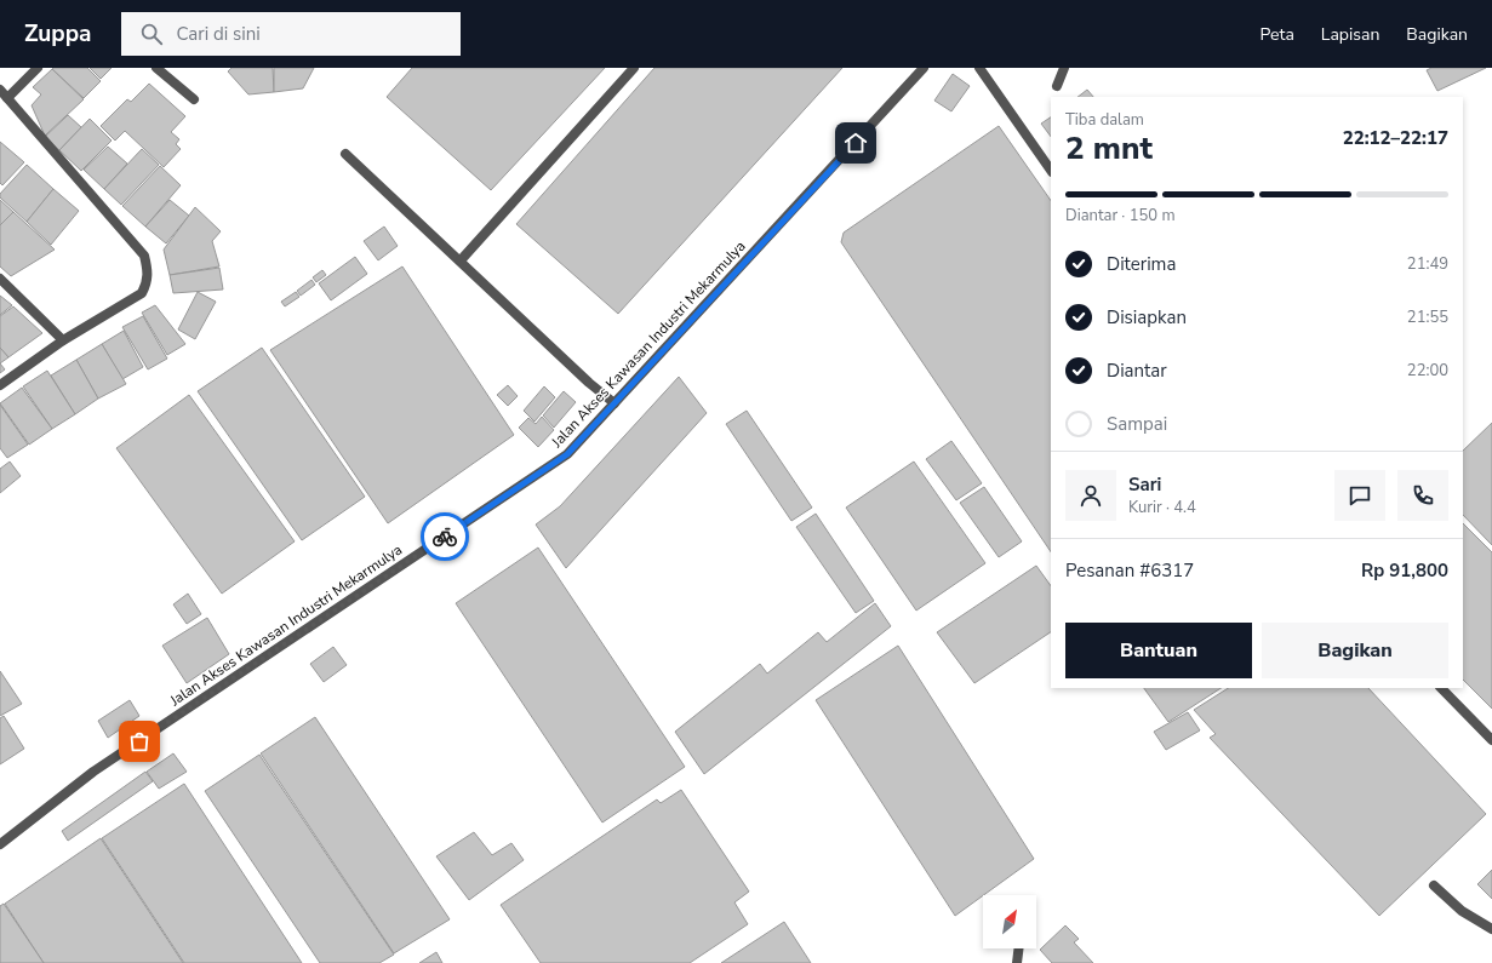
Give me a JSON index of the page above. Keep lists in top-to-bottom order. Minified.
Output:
{"streets":{"street":["Jalan Akses Kawasan Industri Mekarmulya"]},"north":"top right","page":{"header":"Zuppa","search":"Cari di sini","nav":["Peta","Lapisan","Bagikan"],"heading":["2 mnt","Tiba dalam","22:12–22:17"],"panel":["Sari","Kurir · 4.4","Pesanan #6317","Rp 91,800"],"bar":"Diantar · 150 m","list":[["Diterima","21:49"],["Disiapkan","21:55"],["Diantar","22:00"],"Sampai"],"buttons":["Bantuan","Bagikan"]}}
